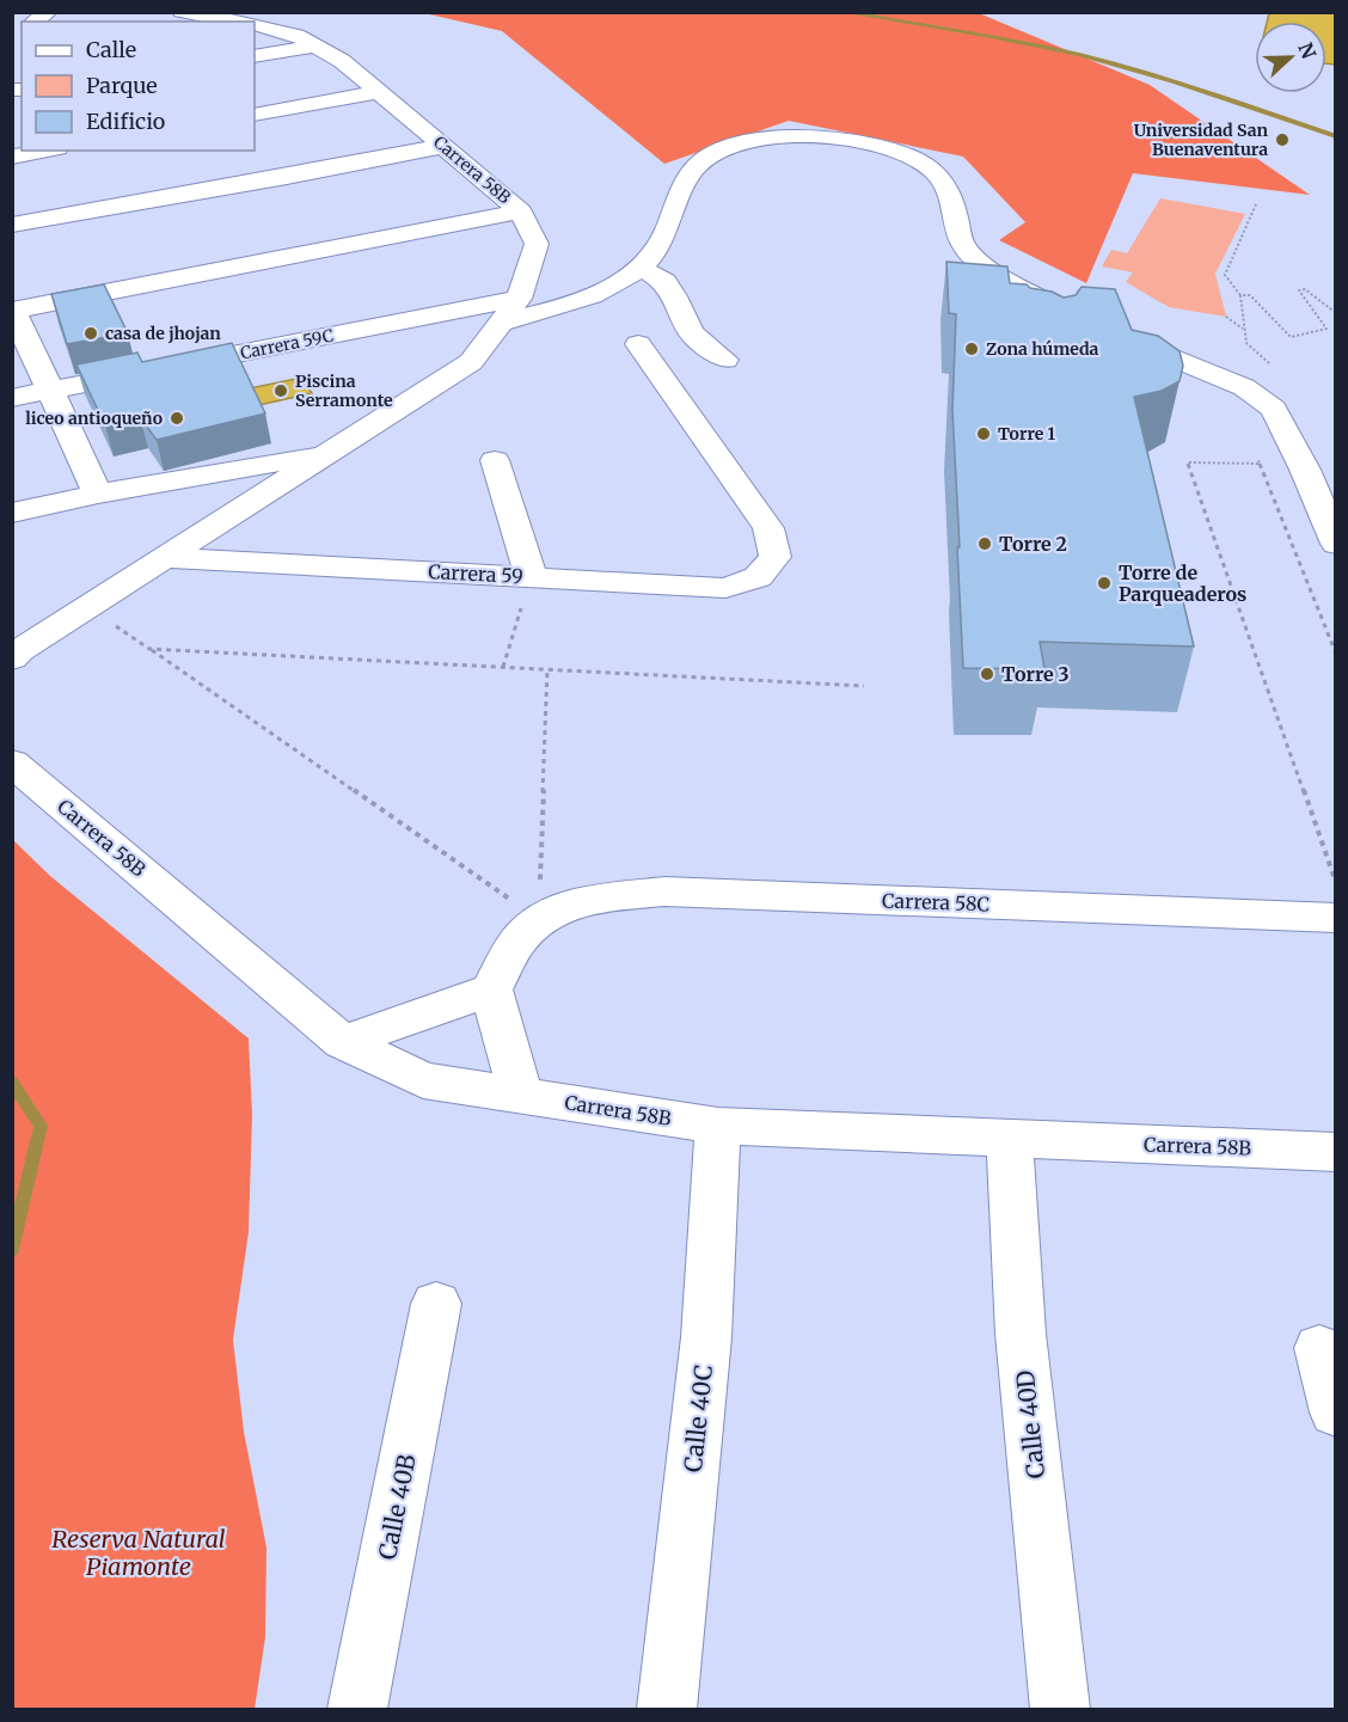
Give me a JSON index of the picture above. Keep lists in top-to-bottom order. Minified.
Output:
{"streets":{"street":["Carrera 58B","Carrera 59C","Carrera 59","Carrera 58C","Calle 40C","Calle 40D","Calle 40B"]},"crossings":[["Carrera 58B","Carrera 59C"],["Carrera 58B","Carrera 59"],["Carrera 58B","Calle 40C"],["Carrera 58B","Calle 40D"]],"parks":["Reserva Natural Piamonte"],"places":["Universidad San Buenaventura","casa de jhojan","Zona húmeda","Piscina Serramonte","liceo antioqueño","Torre 1","Torre 2","Torre de Parqueaderos","Torre 3"],"legend":["Calle","Parque","Edificio"],"north":"right"}
